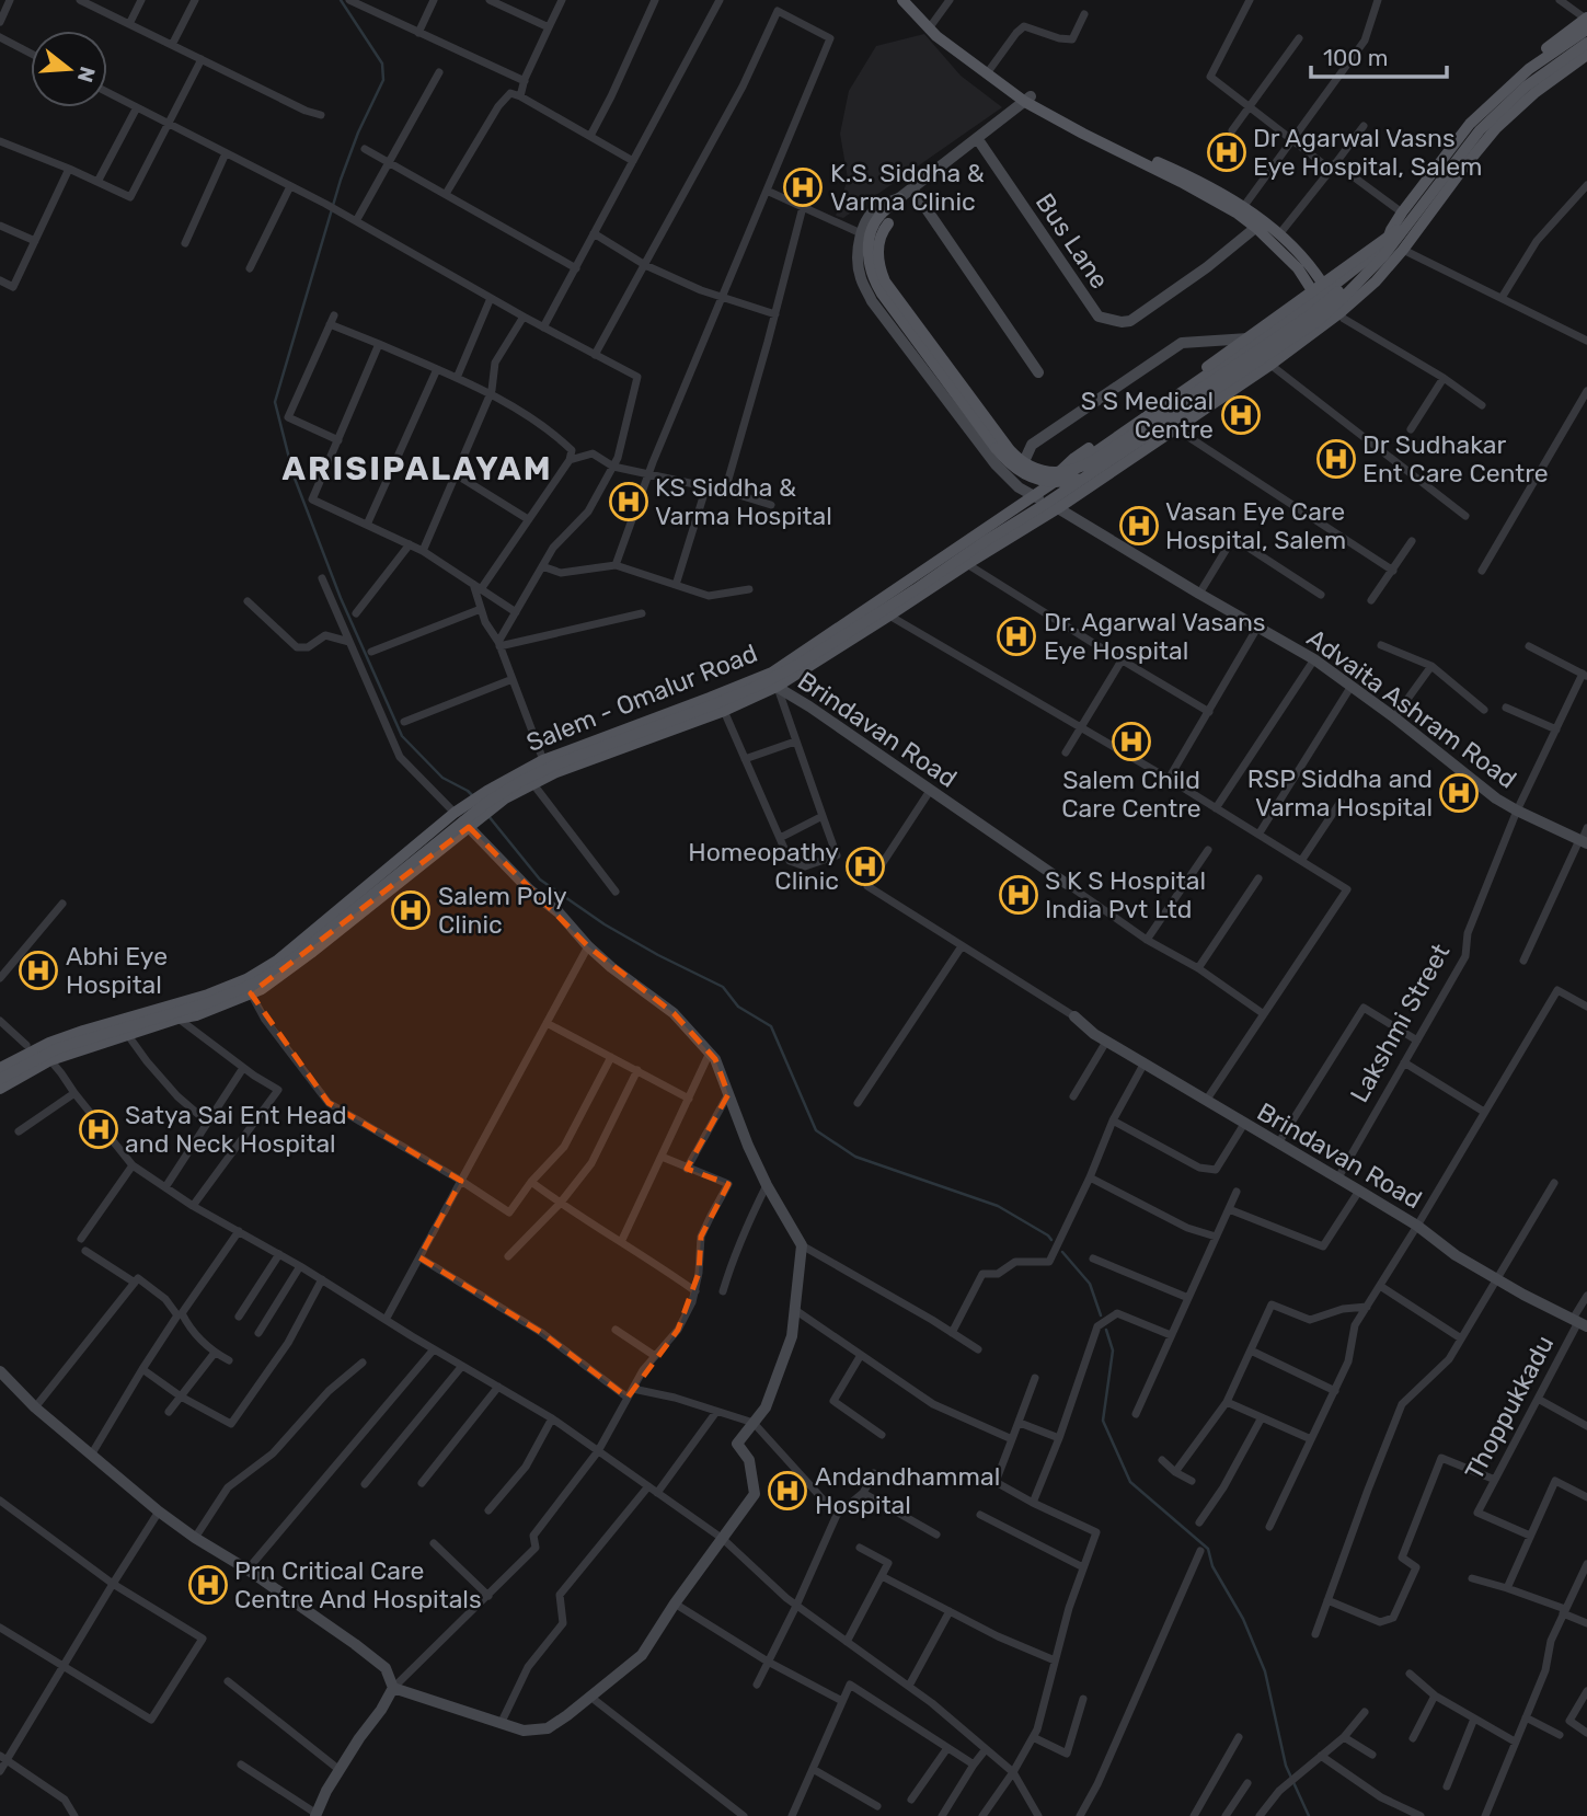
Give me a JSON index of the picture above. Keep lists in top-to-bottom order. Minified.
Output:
{"streets":{"main road":["Salem - Omalur Road"],"street":["Bus Lane","Advaita Ashram Road","Brindavan Road","Lakshmi Street","Thoppukkadu"]},"crossings":[["Salem - Omalur Road","Advaita Ashram Road"],["Advaita Ashram Road","Lakshmi Street"],["Brindavan Road","Lakshmi Street"],["Brindavan Road","Thoppukkadu"]],"districts":["ARISIPALAYAM"],"places":{"hospital":["Dr Agarwal Vasns Eye Hospital, Salem","K.S. Siddha & Varma Clinic","S S Medical Centre","Dr Sudhakar Ent Care Centre","KS Siddha & Varma Hospital","Vasan Eye Care Hospital, Salem","Dr. Agarwal Vasans Eye Hospital","Salem Child Care Centre","RSP Siddha and Varma Hospital","Homeopathy Clinic","S K S Hospital India Pvt Ltd","Salem Poly Clinic","Abhi Eye Hospital","Satya Sai Ent Head and Neck Hospital","Andandhammal Hospital","Prn Critical Care Centre And Hospitals"]},"scale_bar":"100 m","north":"right"}
